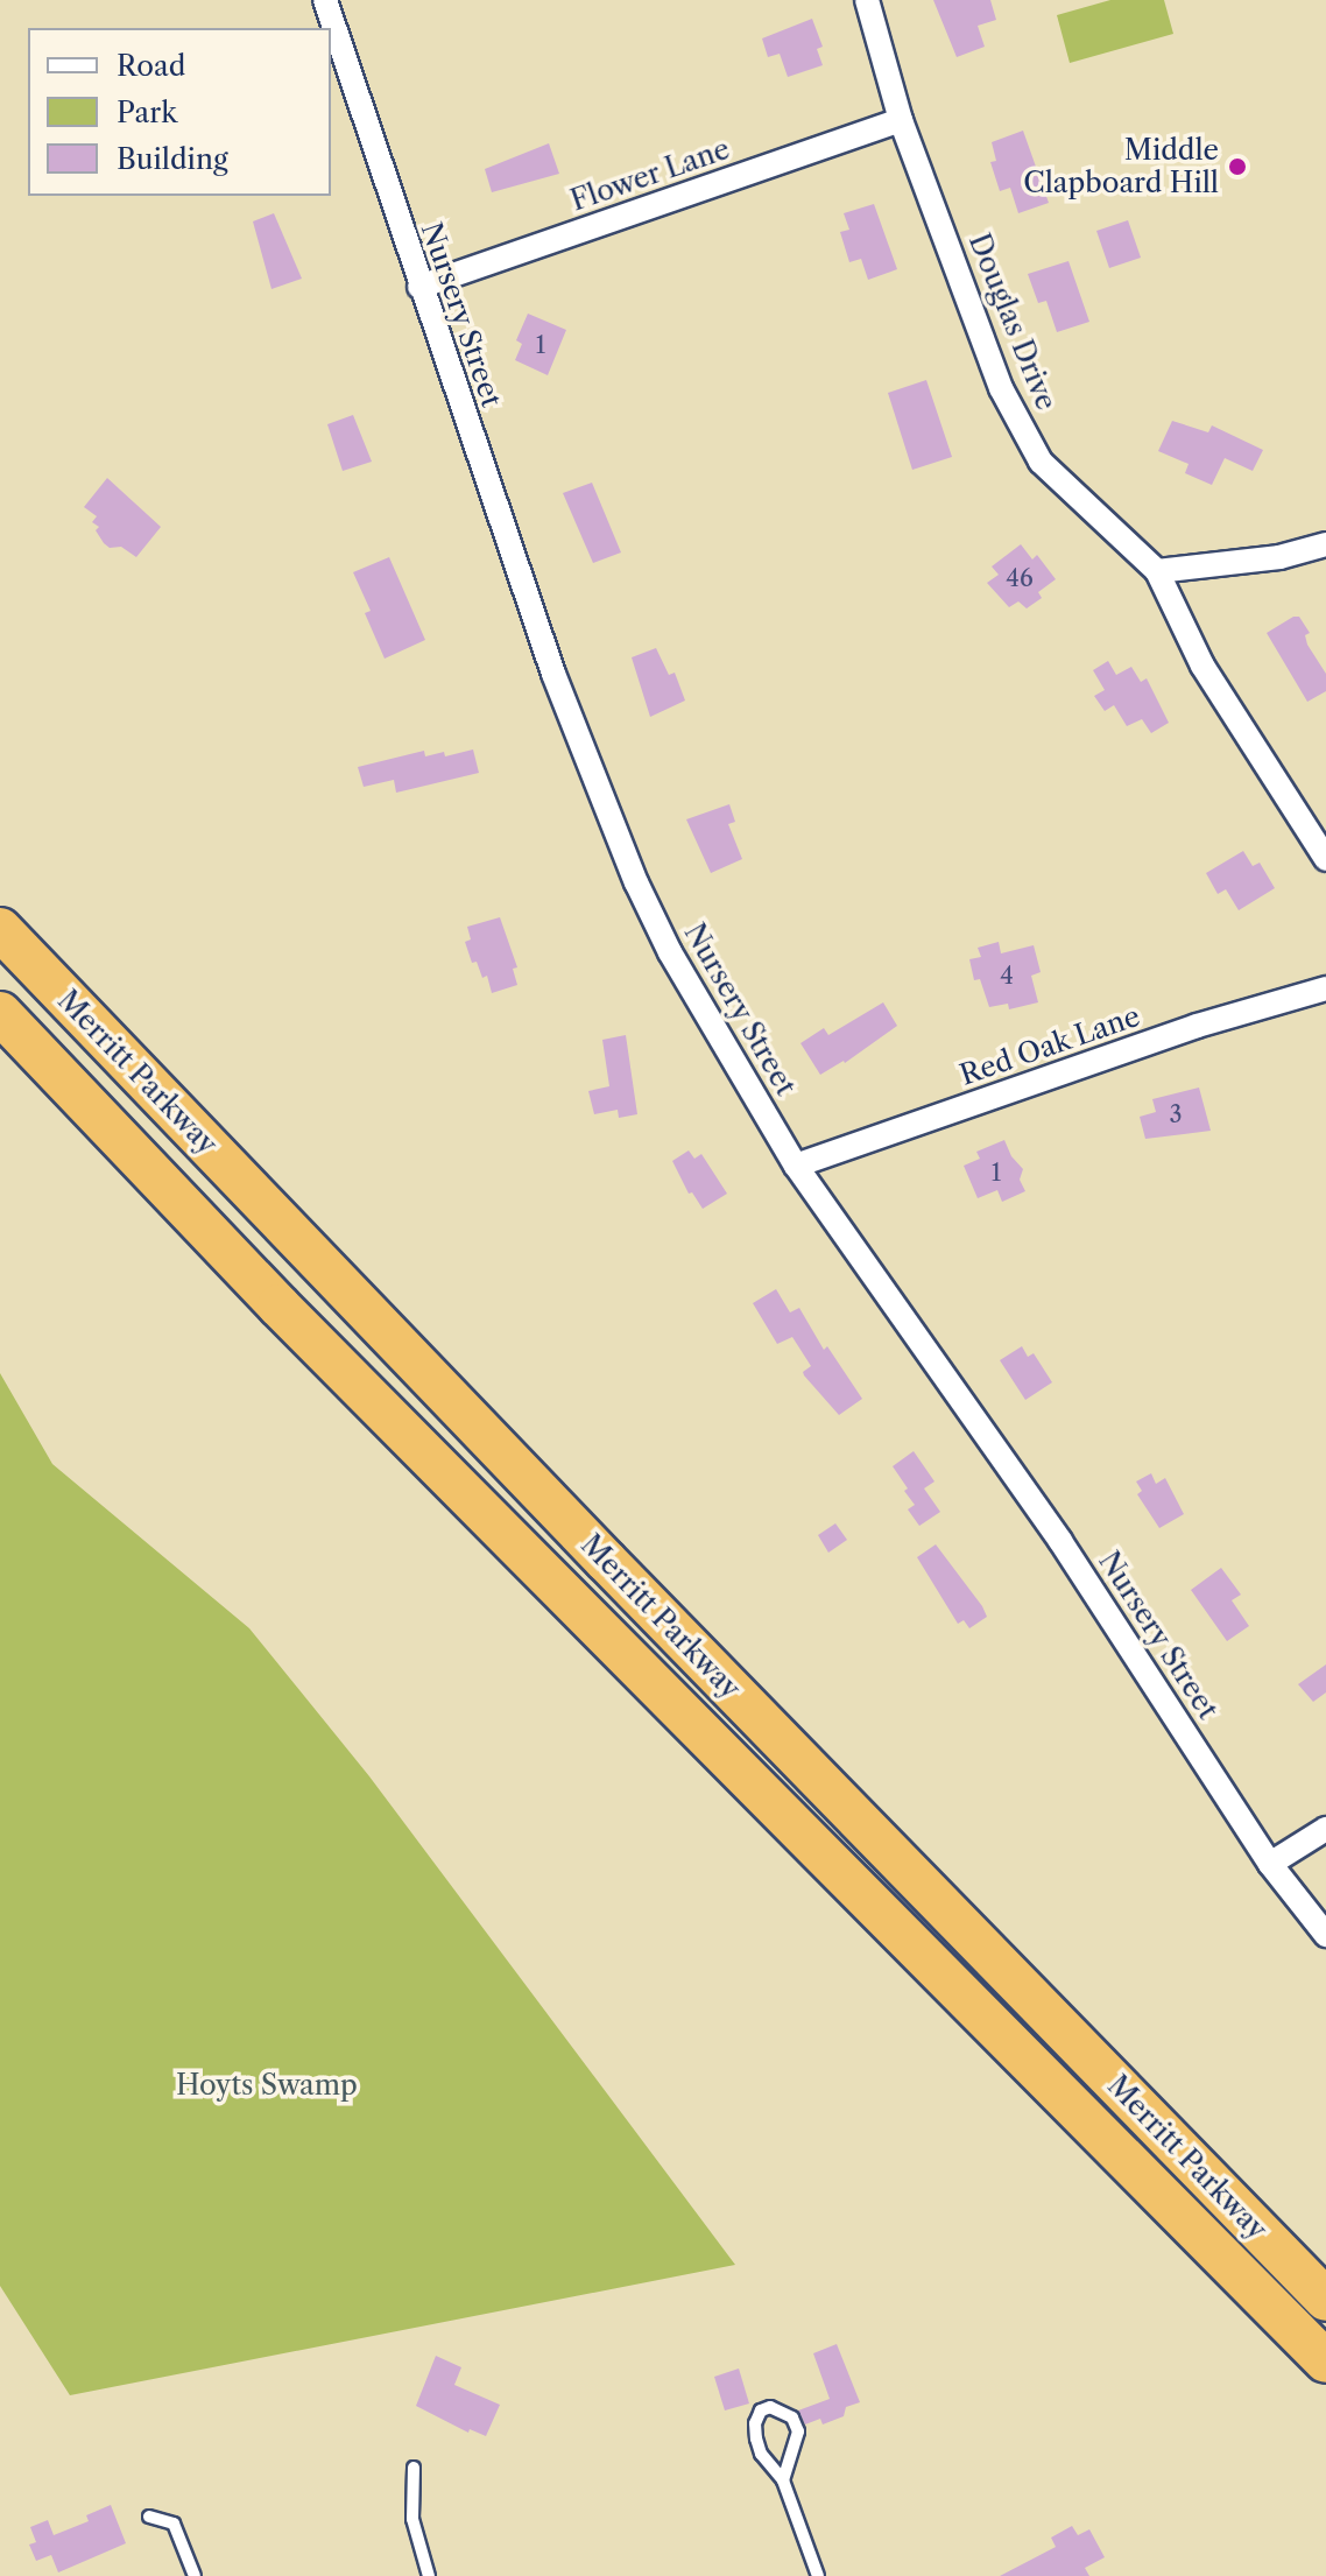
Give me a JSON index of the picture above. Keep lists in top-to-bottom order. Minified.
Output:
{"streets":{"highway":["Merritt Parkway"],"street":["Flower Lane","Nursery Street","Douglas Drive","Red Oak Lane"]},"crossings":[["Flower Lane","Nursery Street"],["Flower Lane","Douglas Drive"],["Nursery Street","Red Oak Lane"]],"parks":["Hoyts Swamp"],"places":["Middle Clapboard Hill"],"house_numbers":["1","46","4","3","1"],"legend":["Road","Park","Building"]}
